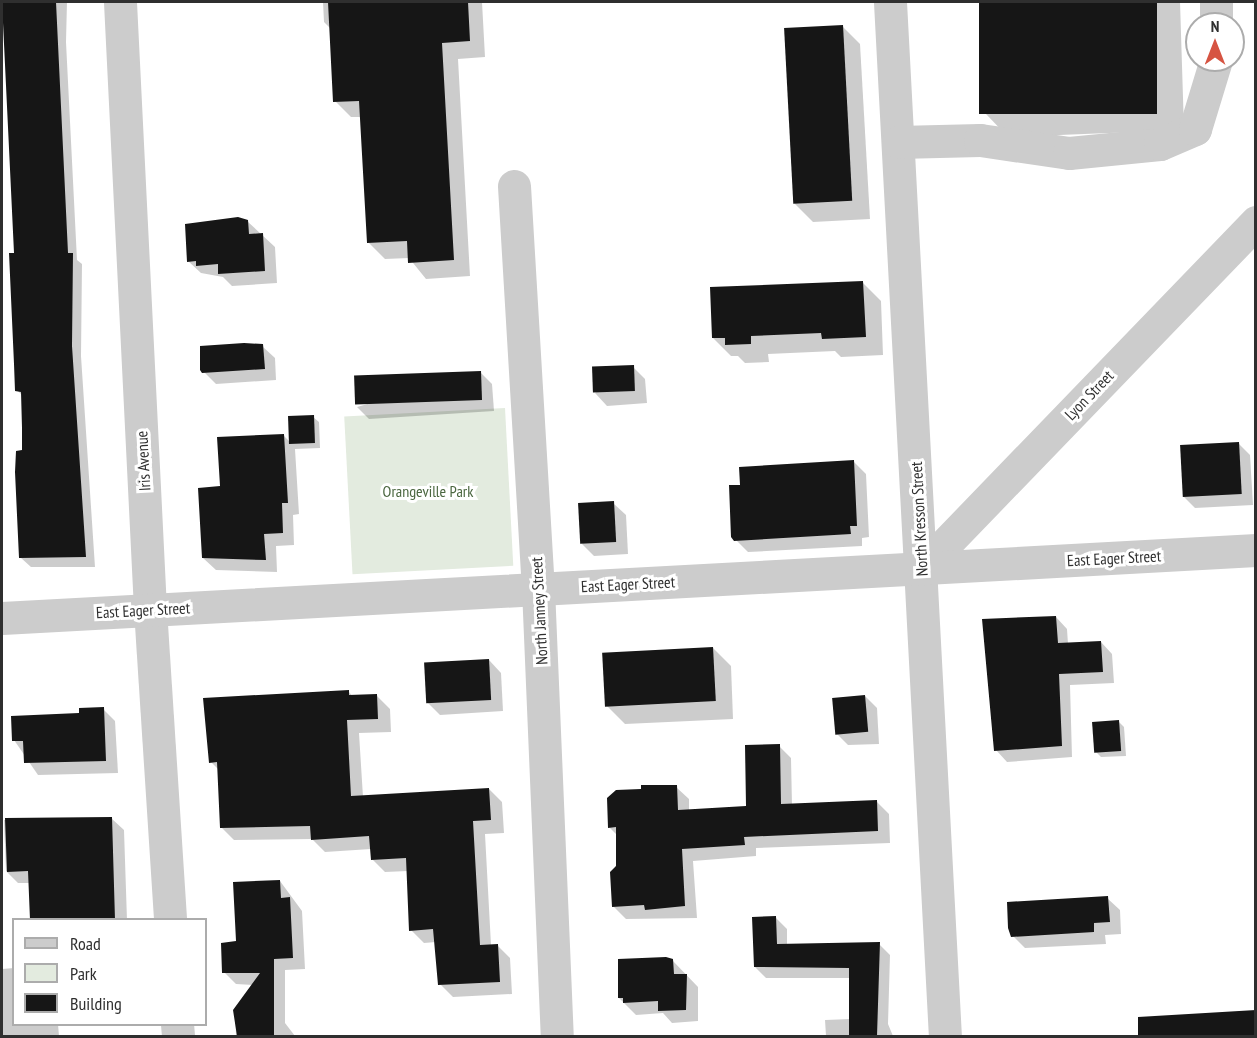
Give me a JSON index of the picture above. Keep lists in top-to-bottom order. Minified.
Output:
{"streets":{"street":["Lyon Street","Iris Avenue","North Kresson Street","East Eager Street","North Janney Street"]},"crossings":[["Lyon Street","North Kresson Street"],["Lyon Street","East Eager Street"],["Iris Avenue","East Eager Street"],["North Kresson Street","East Eager Street"],["East Eager Street","North Janney Street"]],"parks":["Orangeville Park"],"legend":["Road","Park","Building"],"north":"top"}
